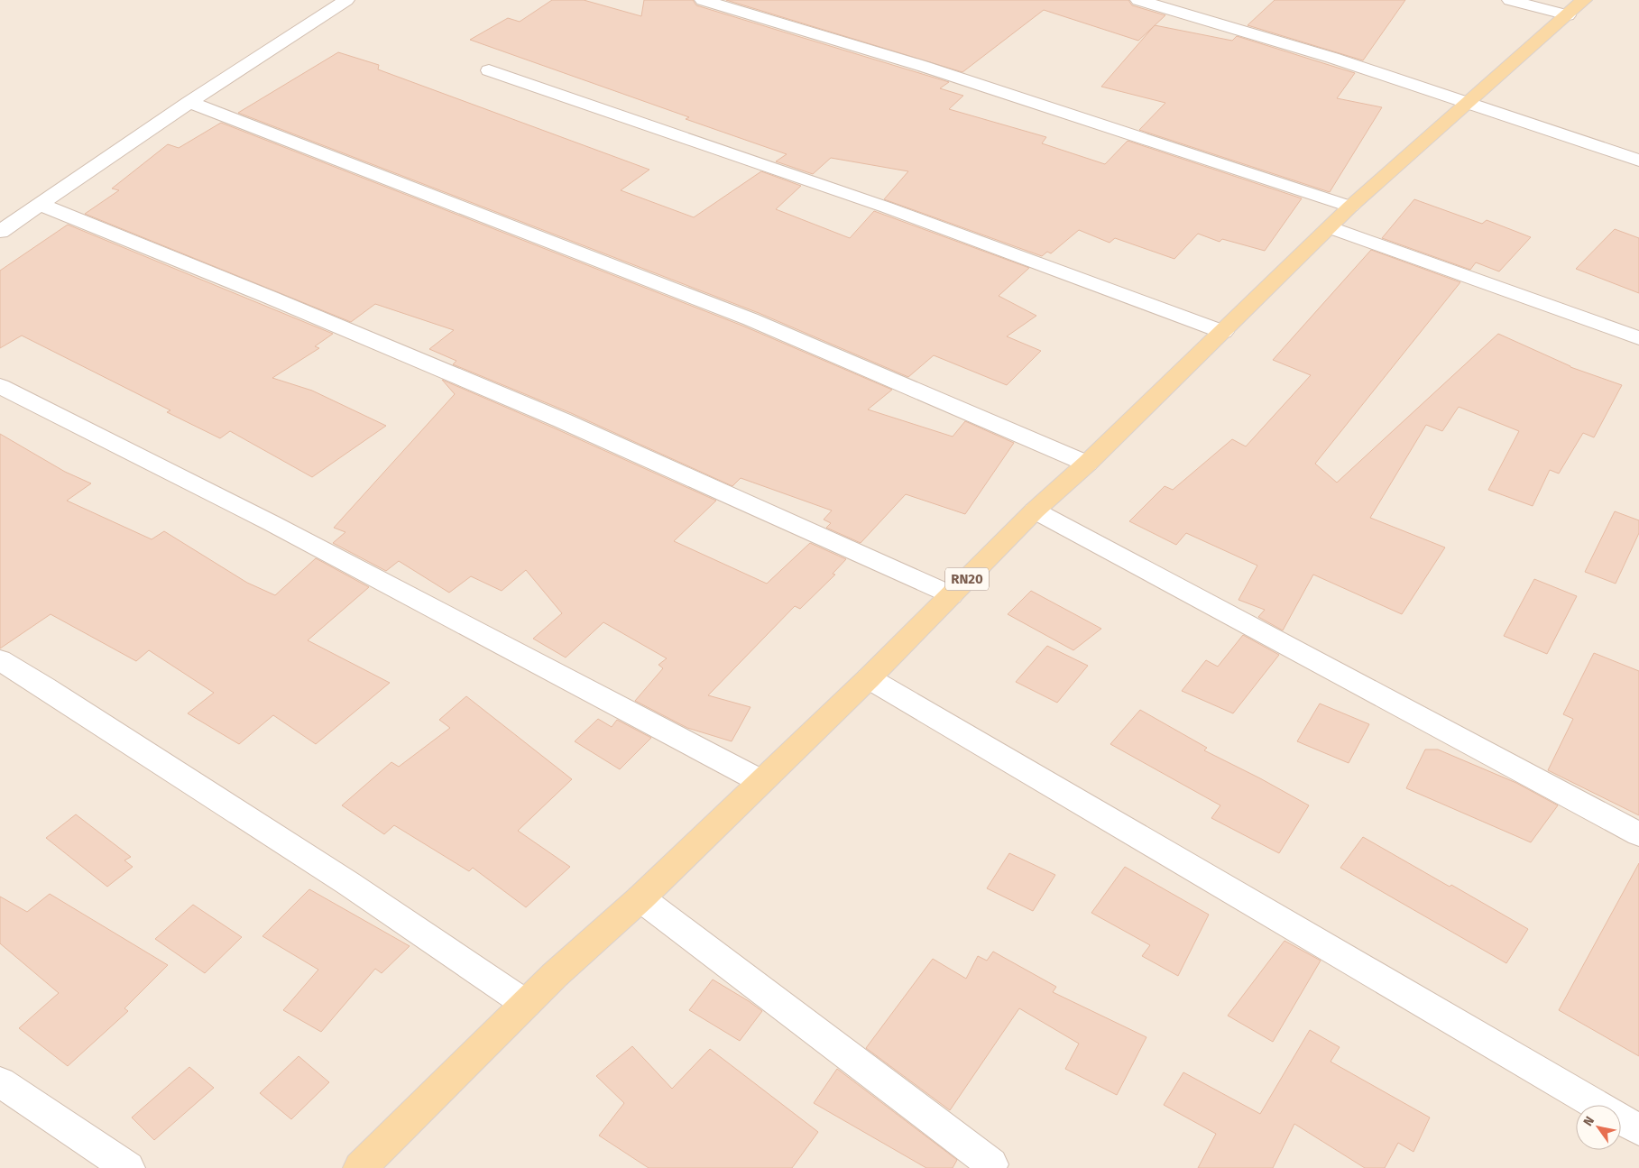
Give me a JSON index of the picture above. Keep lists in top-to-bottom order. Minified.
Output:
{"streets":{"main road":["RN20"]},"north":"top left"}
